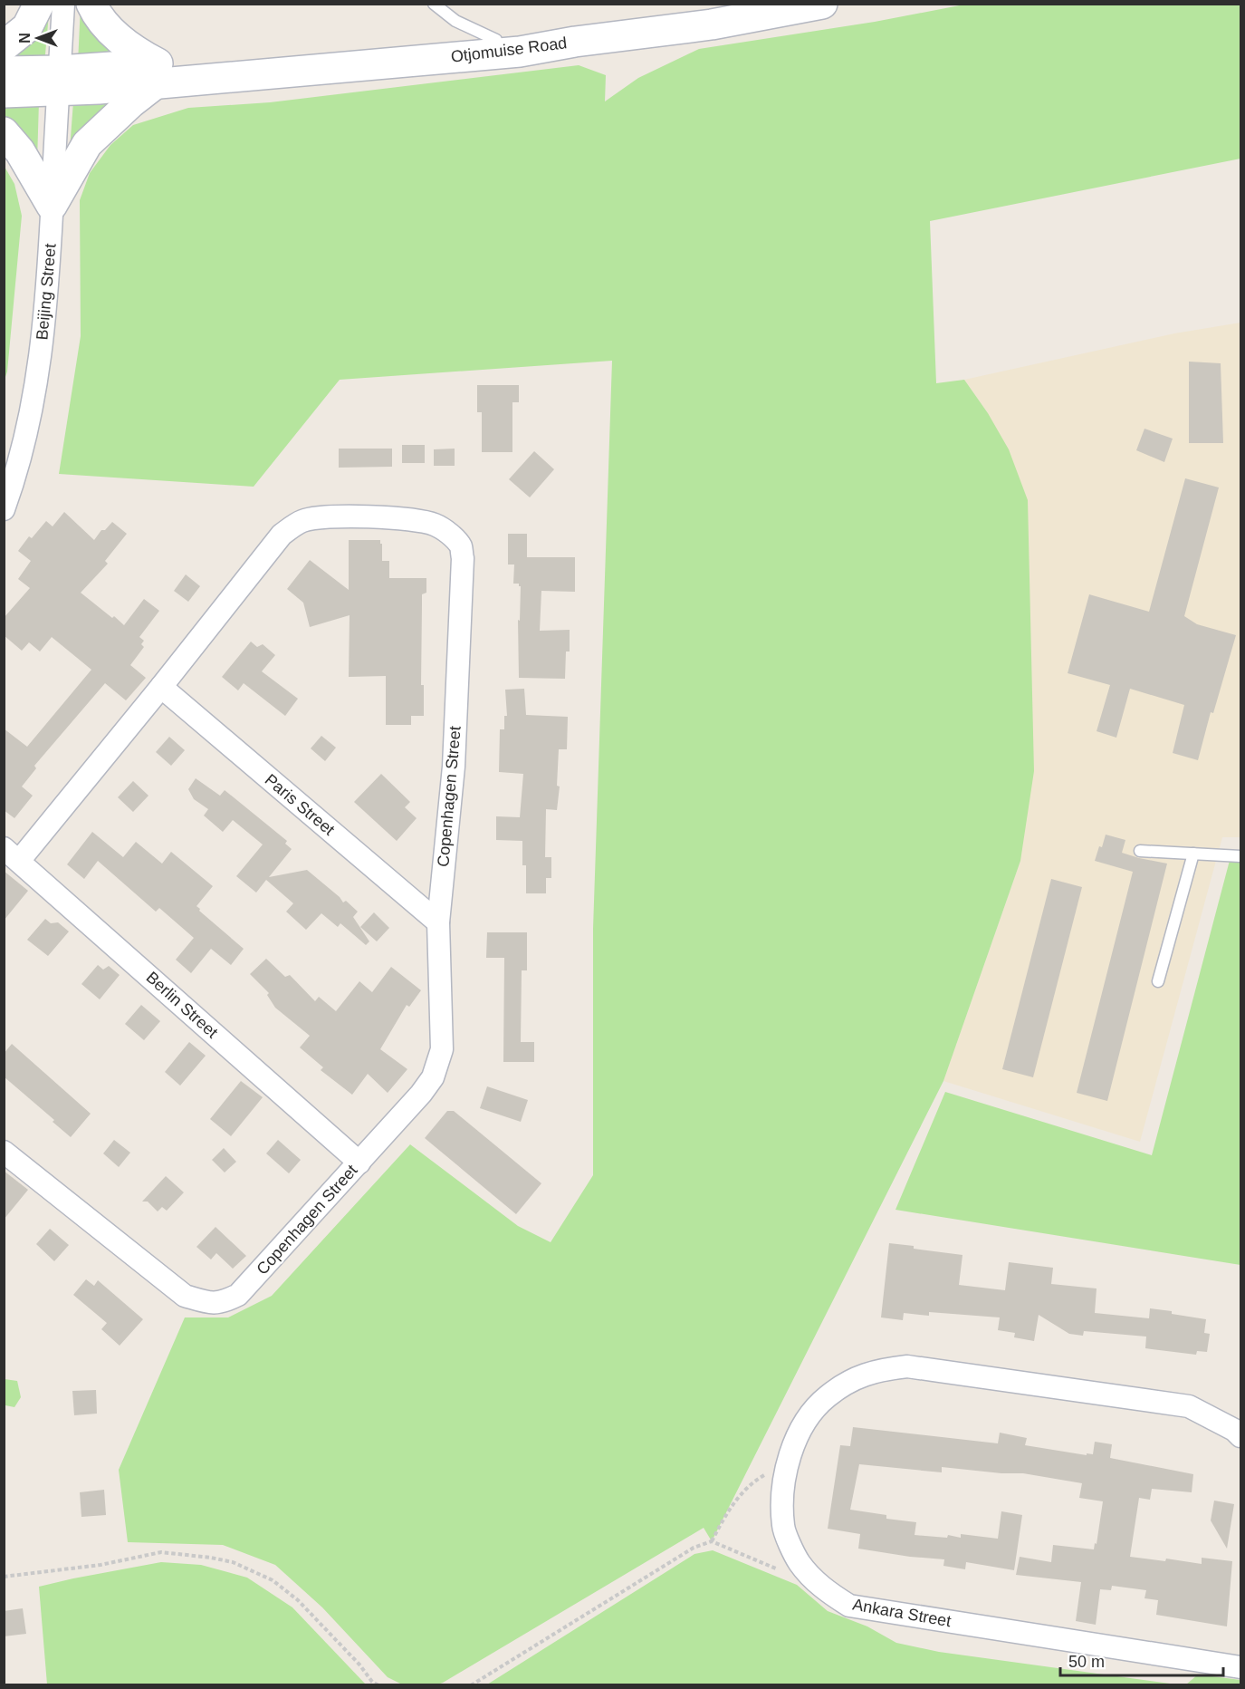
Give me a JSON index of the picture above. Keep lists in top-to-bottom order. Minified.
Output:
{"streets":{"main road":["Otjomuise Road"],"street":["Beijing Street","Copenhagen Street","Paris Street","Berlin Street","Ankara Street"]},"crossings":[["Otjomuise Road","Beijing Street"],["Copenhagen Street","Paris Street"],["Copenhagen Street","Berlin Street"]],"scale_bar":"50 m","north":"left"}
